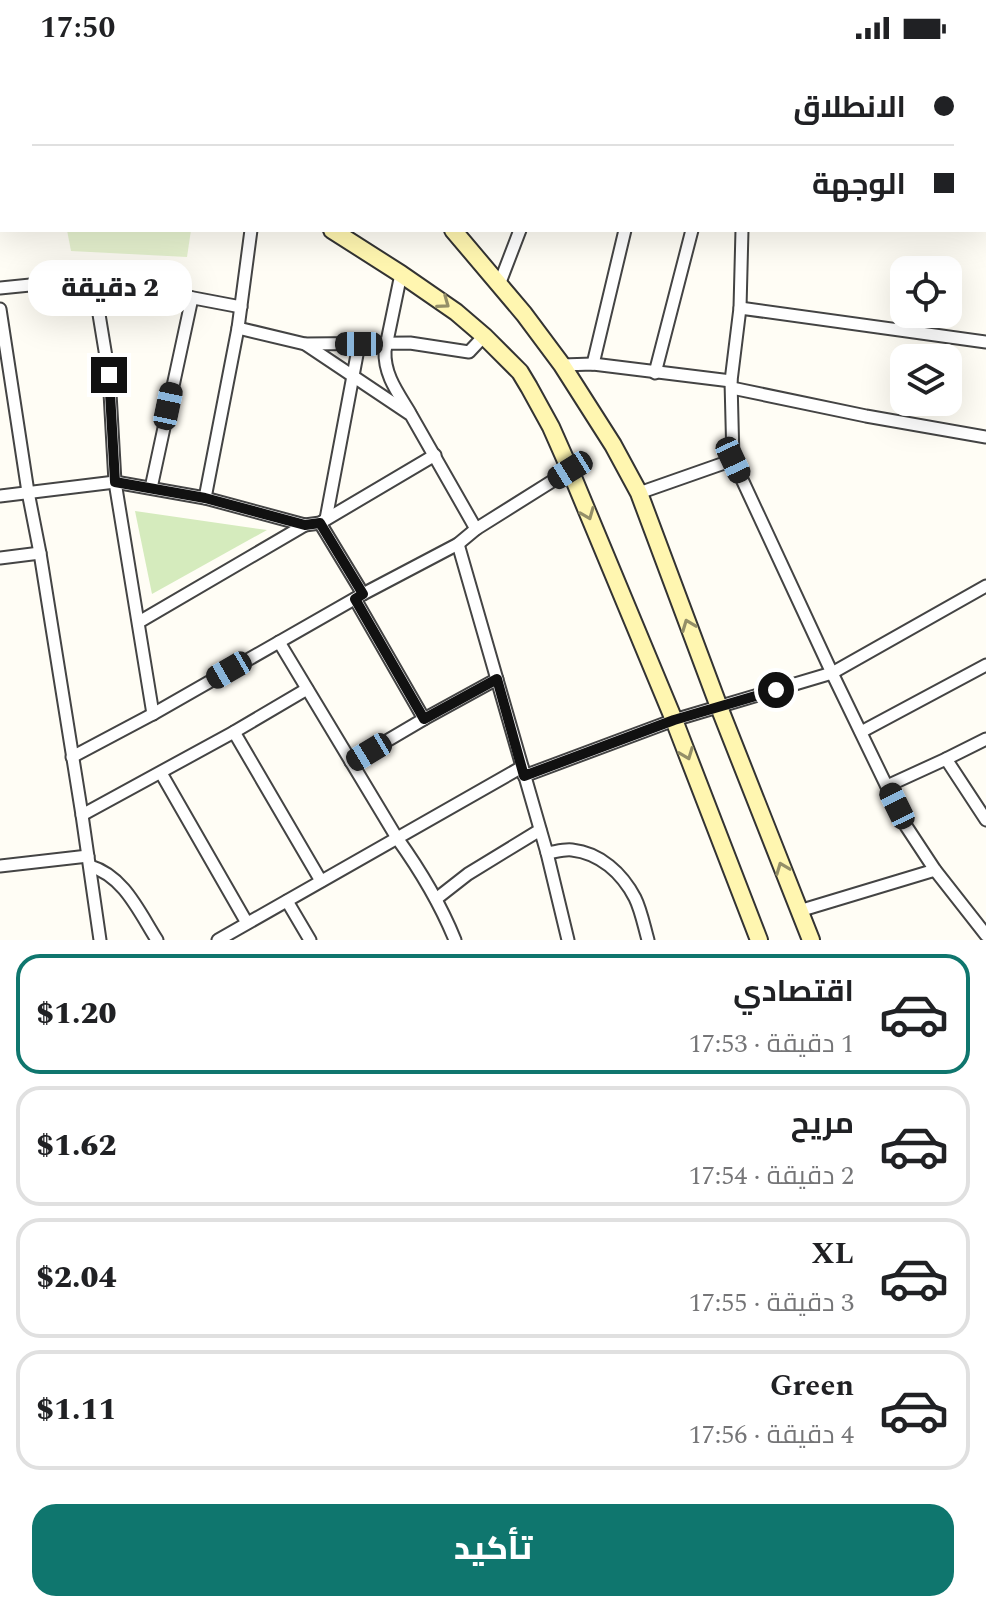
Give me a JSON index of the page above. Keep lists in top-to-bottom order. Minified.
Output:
{"page":{"status":"17:50","banner":["الانطلاق","الوجهة"],"bubble":"2 دقيقة","list":[{"name":"اقتصادي","note":"1 دقيقة · 17:53","value":"$1.20"},{"name":"مريح","note":"2 دقيقة · 17:54","value":"$1.62"},{"name":"XL","note":"3 دقيقة · 17:55","value":"$2.04"},{"name":"Green","note":"4 دقيقة · 17:56","value":"$1.11"}],"buttons":"تأكيد"}}
